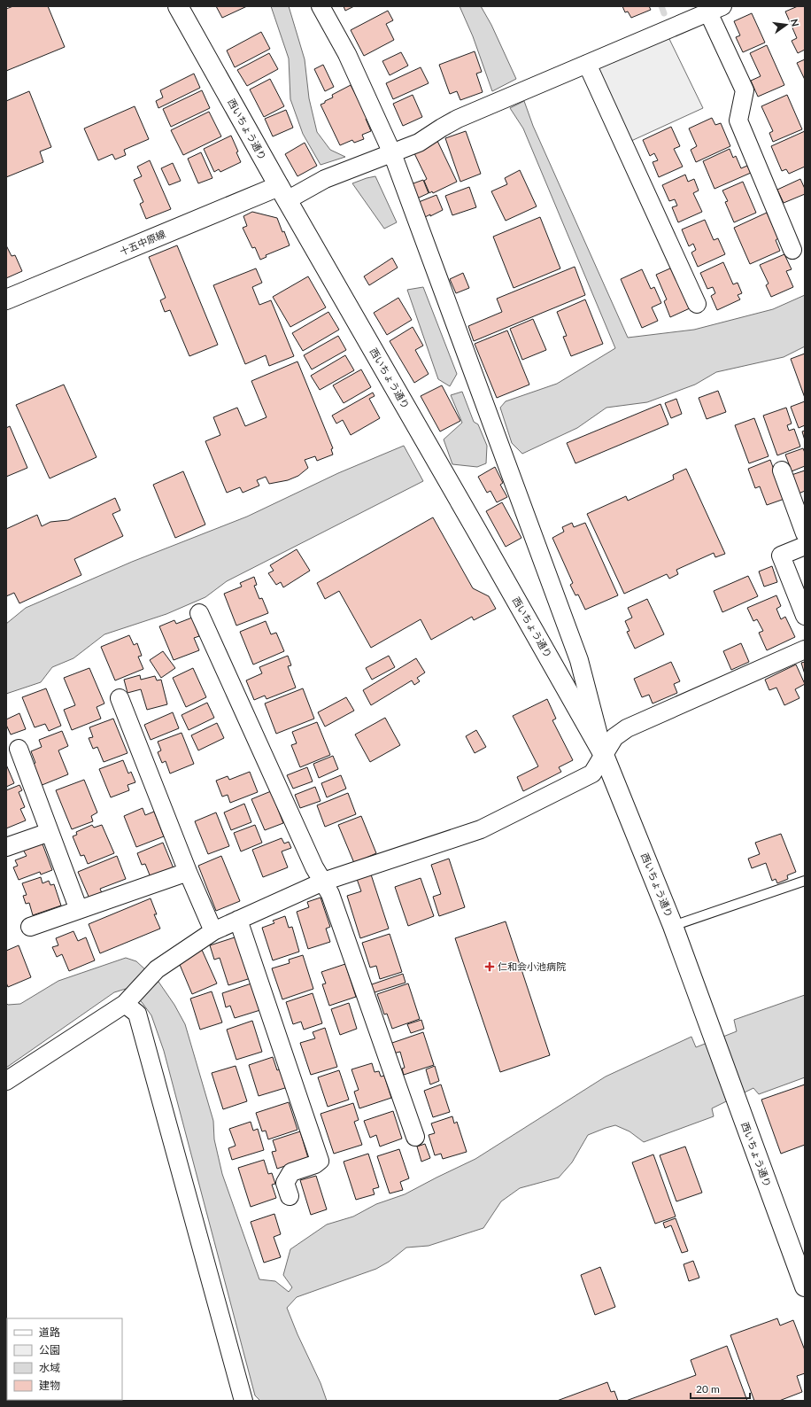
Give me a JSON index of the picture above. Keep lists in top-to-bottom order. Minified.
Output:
{"streets":{"main road":["西いちょう通り","十五中原線"]},"crossings":[["西いちょう通り","十五中原線"]],"places":{"health":["仁和会小池病院"]},"legend":["道路","公園","水域","建物"],"scale_bar":"20 m","north":"right"}
